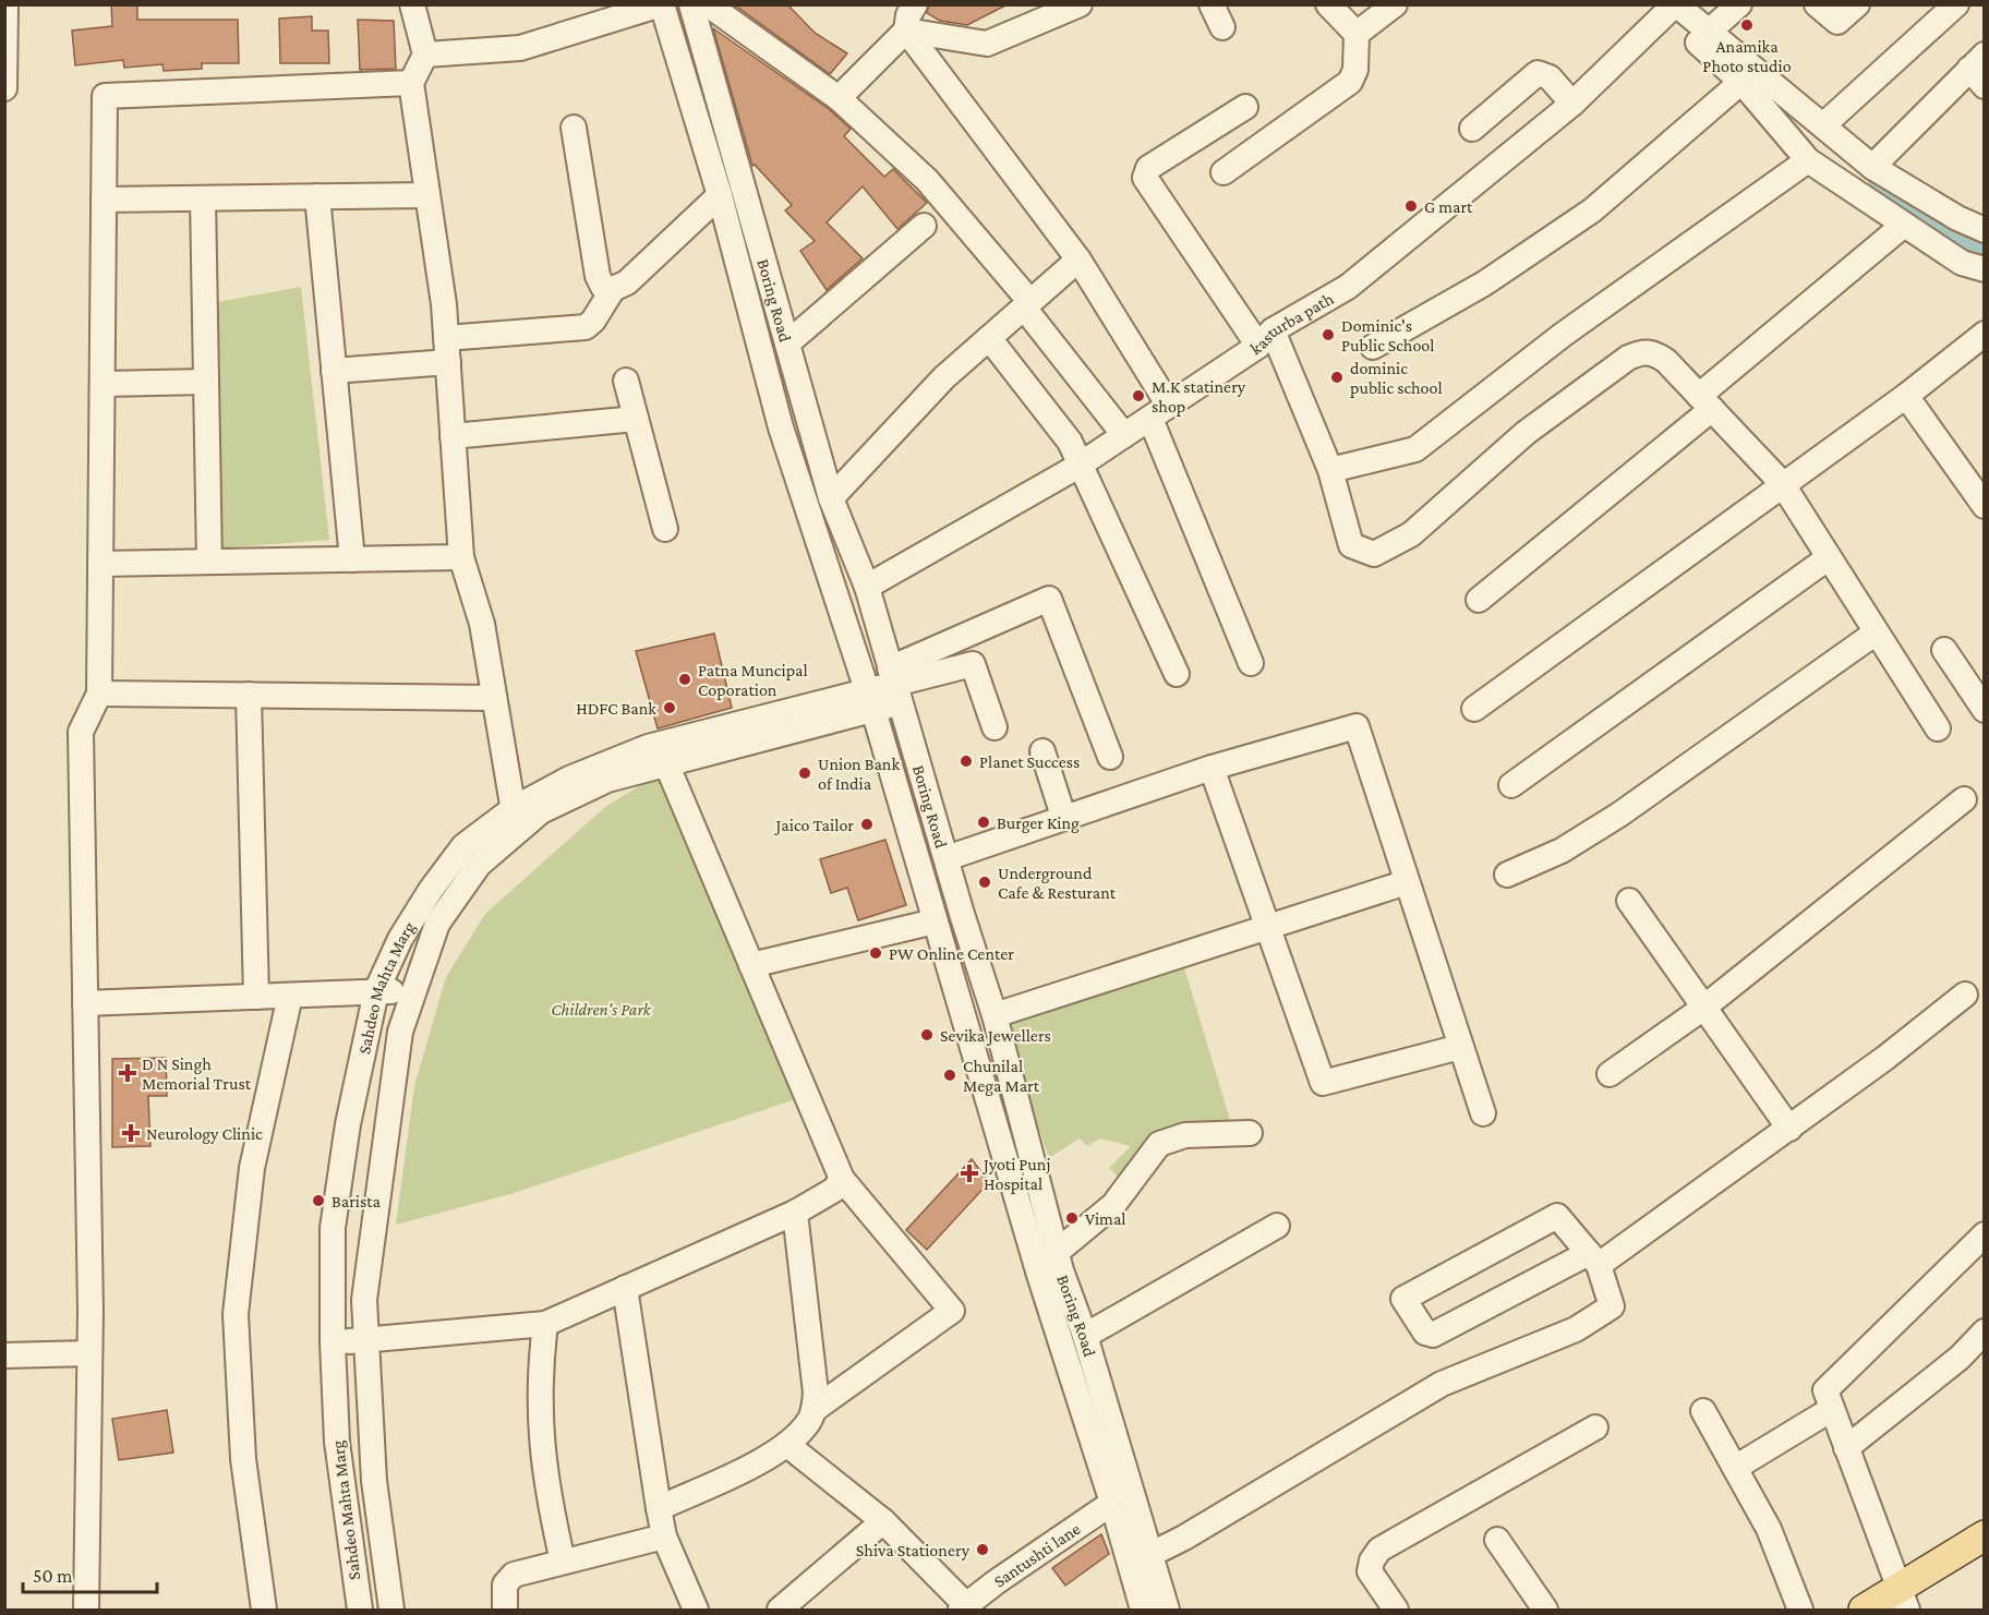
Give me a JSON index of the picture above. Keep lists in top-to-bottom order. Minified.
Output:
{"streets":{"street":["Boring Road","kasturba path","Sahdeo Mahta Marg","Santushti lane"]},"crossings":[["Boring Road","kasturba path"],["Boring Road","Sahdeo Mahta Marg"]],"parks":["Children's Park"],"places":{"other":["Anamika Photo studio","G mart","Dominic's Public School","dominic public school","M.K statinery shop","Patna Muncipal Coporation","HDFC Bank","Planet Success","Union Bank of India","Burger King","Jaico Tailor","Underground Cafe & Resturant","PW Online Center","Sevika Jewellers","Chunilal Mega Mart","Barista","Vimal","Shiva Stationery"],"health":["D N Singh Memorial Trust","Neurology Clinic","Jyoti Punj Hospital"]},"scale_bar":"50 m"}
